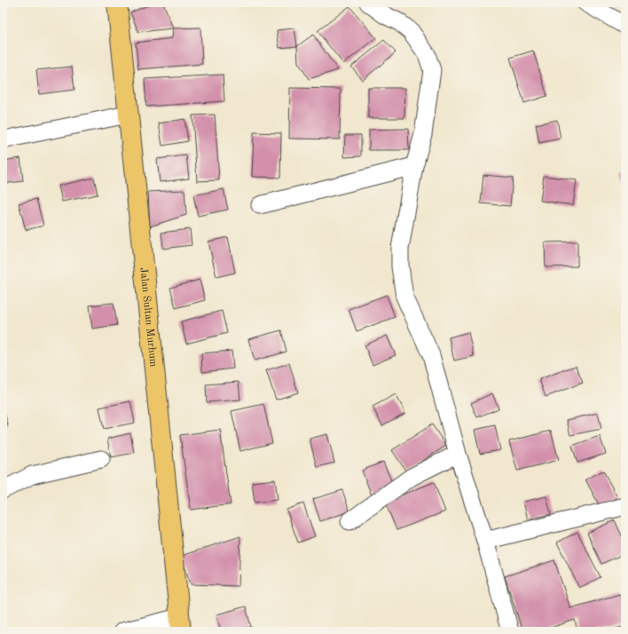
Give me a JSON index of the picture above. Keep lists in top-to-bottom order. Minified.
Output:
{"streets":{"highway":["Jalan Sultan Murhum"]}}
